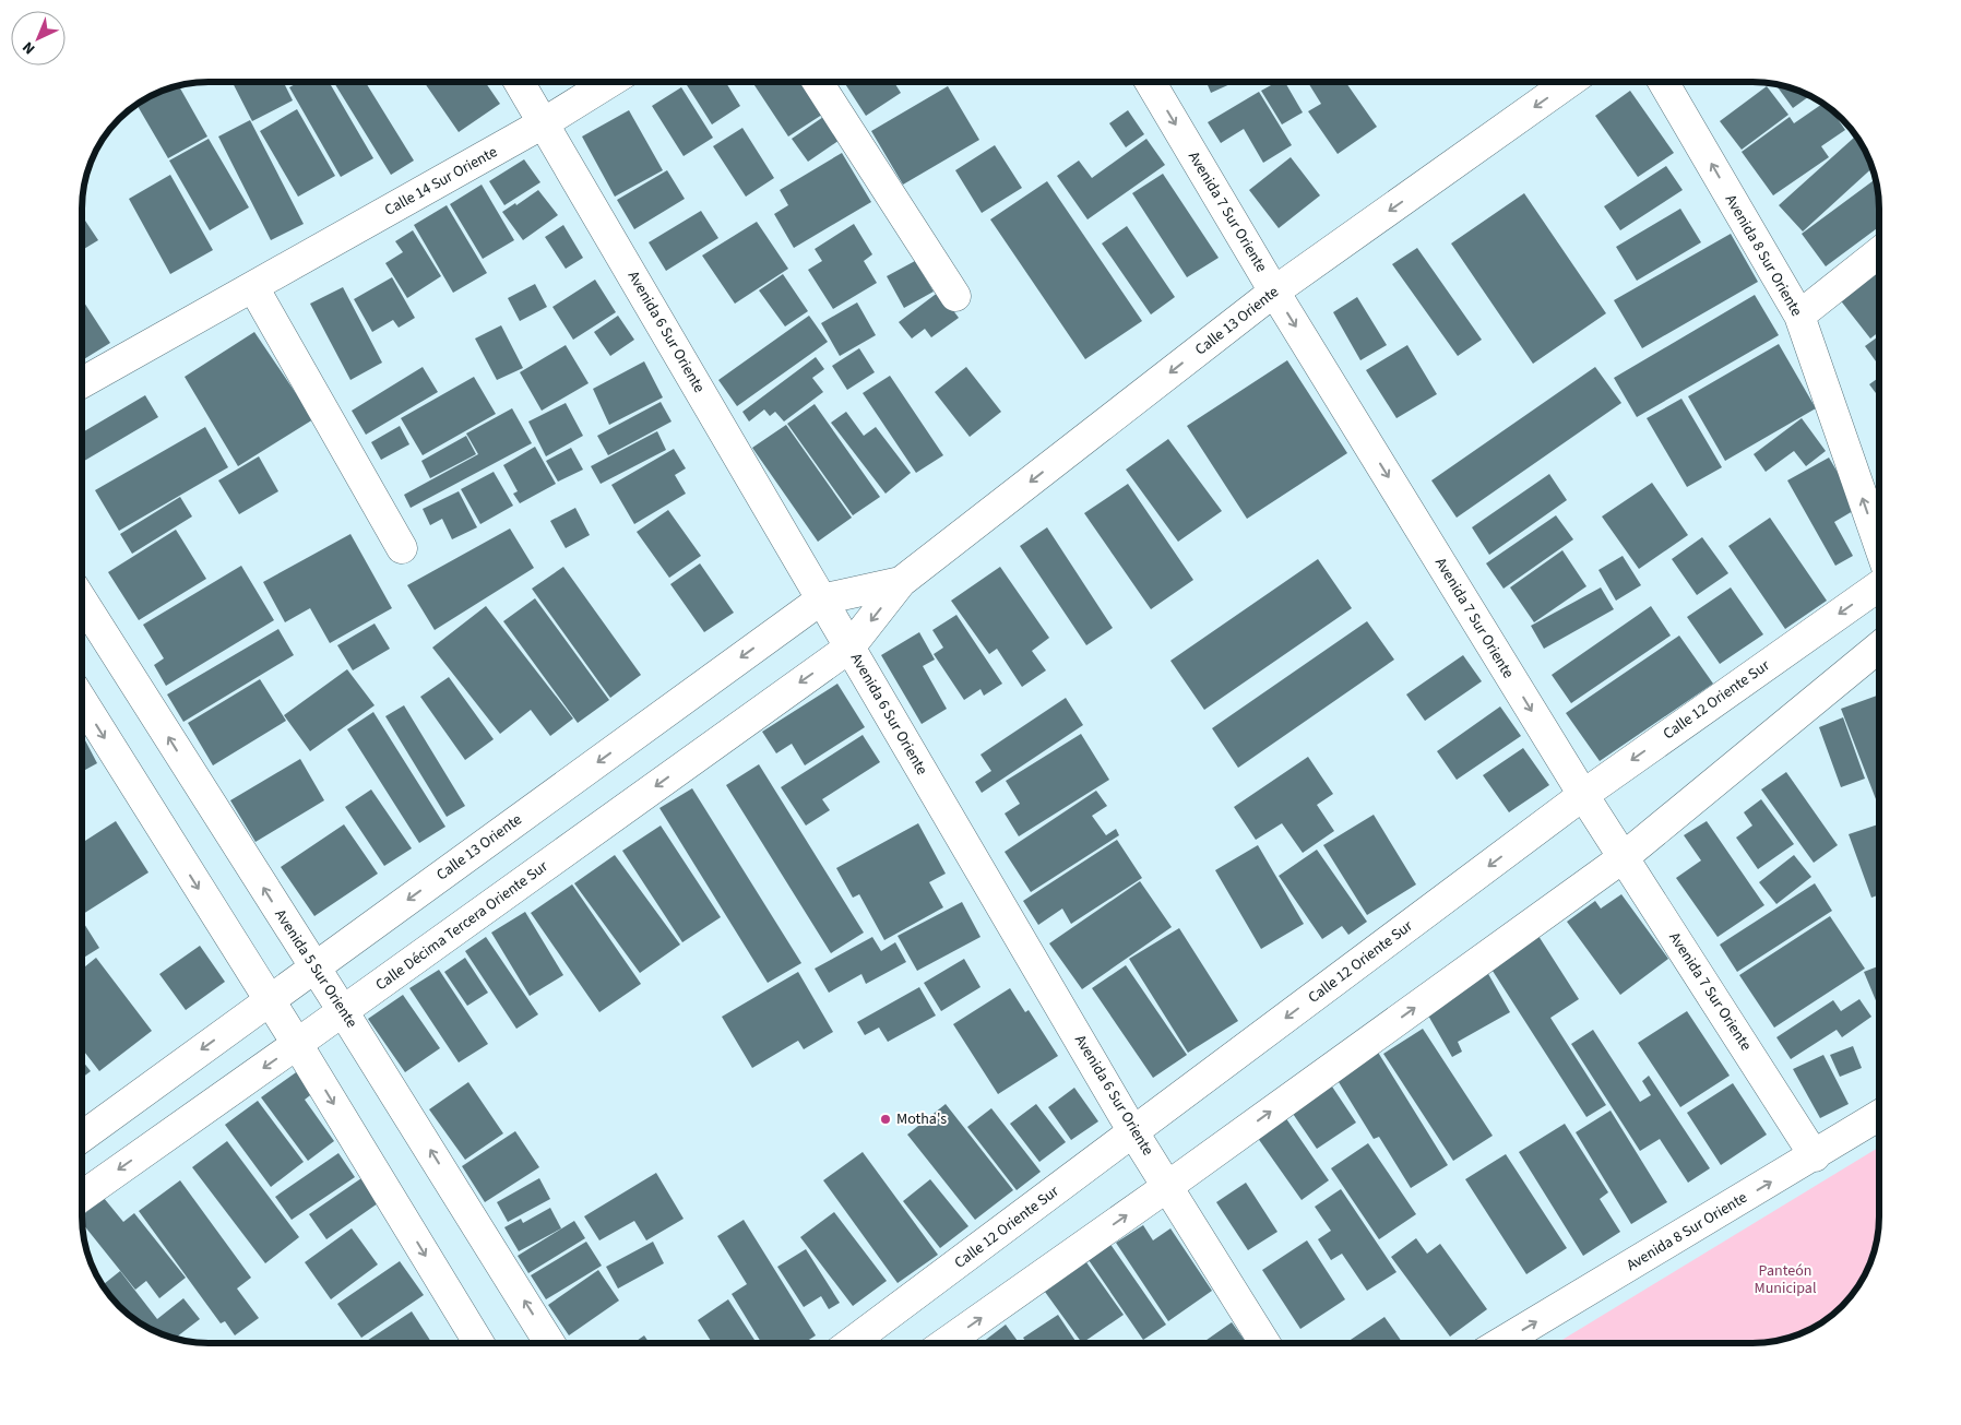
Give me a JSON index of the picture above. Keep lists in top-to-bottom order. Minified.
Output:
{"streets":{"street":["Calle 14 Sur Oriente","Avenida 7 Sur Oriente","Avenida 8 Sur Oriente","Calle 13 Oriente","Avenida 6 Sur Oriente","Calle 12 Oriente Sur","Calle Décima Tercera Oriente Sur","Avenida 5 Sur Oriente"]},"crossings":[["Calle 14 Sur Oriente","Avenida 6 Sur Oriente"],["Avenida 7 Sur Oriente","Avenida 8 Sur Oriente"],["Avenida 7 Sur Oriente","Calle 13 Oriente"],["Avenida 7 Sur Oriente","Calle 12 Oriente Sur"],["Calle 13 Oriente","Avenida 6 Sur Oriente"],["Calle 13 Oriente","Calle Décima Tercera Oriente Sur"],["Calle 13 Oriente","Avenida 5 Sur Oriente"],["Avenida 6 Sur Oriente","Calle 12 Oriente Sur"],["Avenida 6 Sur Oriente","Calle Décima Tercera Oriente Sur"],["Calle Décima Tercera Oriente Sur","Avenida 5 Sur Oriente"]],"one_way":["Avenida 7 Sur Oriente","Calle 13 Oriente","Calle Décima Tercera Oriente Sur"],"parks":["Panteón Municipal"],"places":["Motha's"],"north":"bottom left"}
